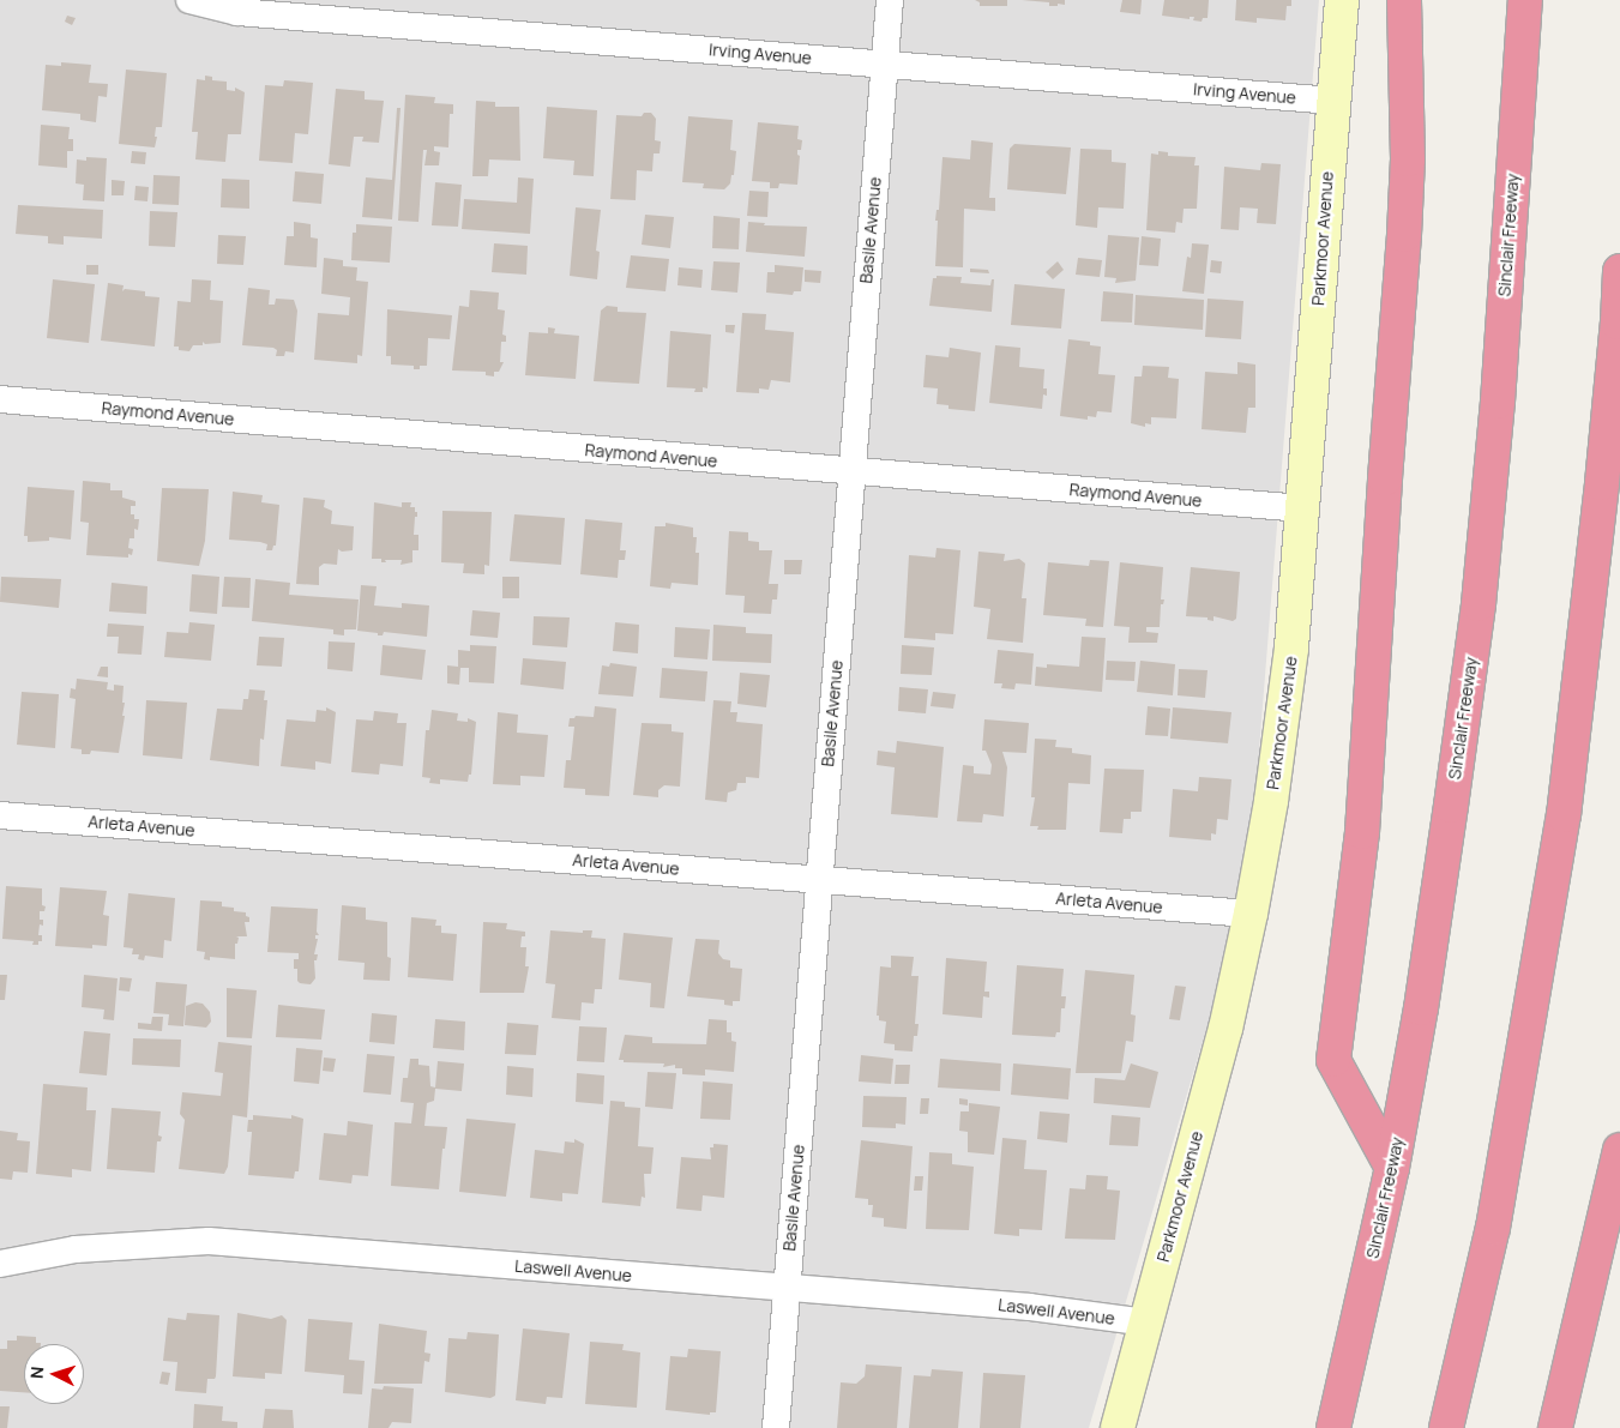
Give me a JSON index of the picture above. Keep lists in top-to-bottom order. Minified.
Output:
{"streets":{"highway":["Sinclair Freeway"],"street":["Irving Avenue","Basile Avenue","Parkmoor Avenue","Raymond Avenue","Arleta Avenue","Laswell Avenue"]},"crossings":[["Irving Avenue","Basile Avenue"],["Irving Avenue","Parkmoor Avenue"],["Basile Avenue","Raymond Avenue"],["Basile Avenue","Arleta Avenue"],["Basile Avenue","Laswell Avenue"],["Parkmoor Avenue","Raymond Avenue"],["Parkmoor Avenue","Arleta Avenue"],["Parkmoor Avenue","Laswell Avenue"]],"north":"left"}
